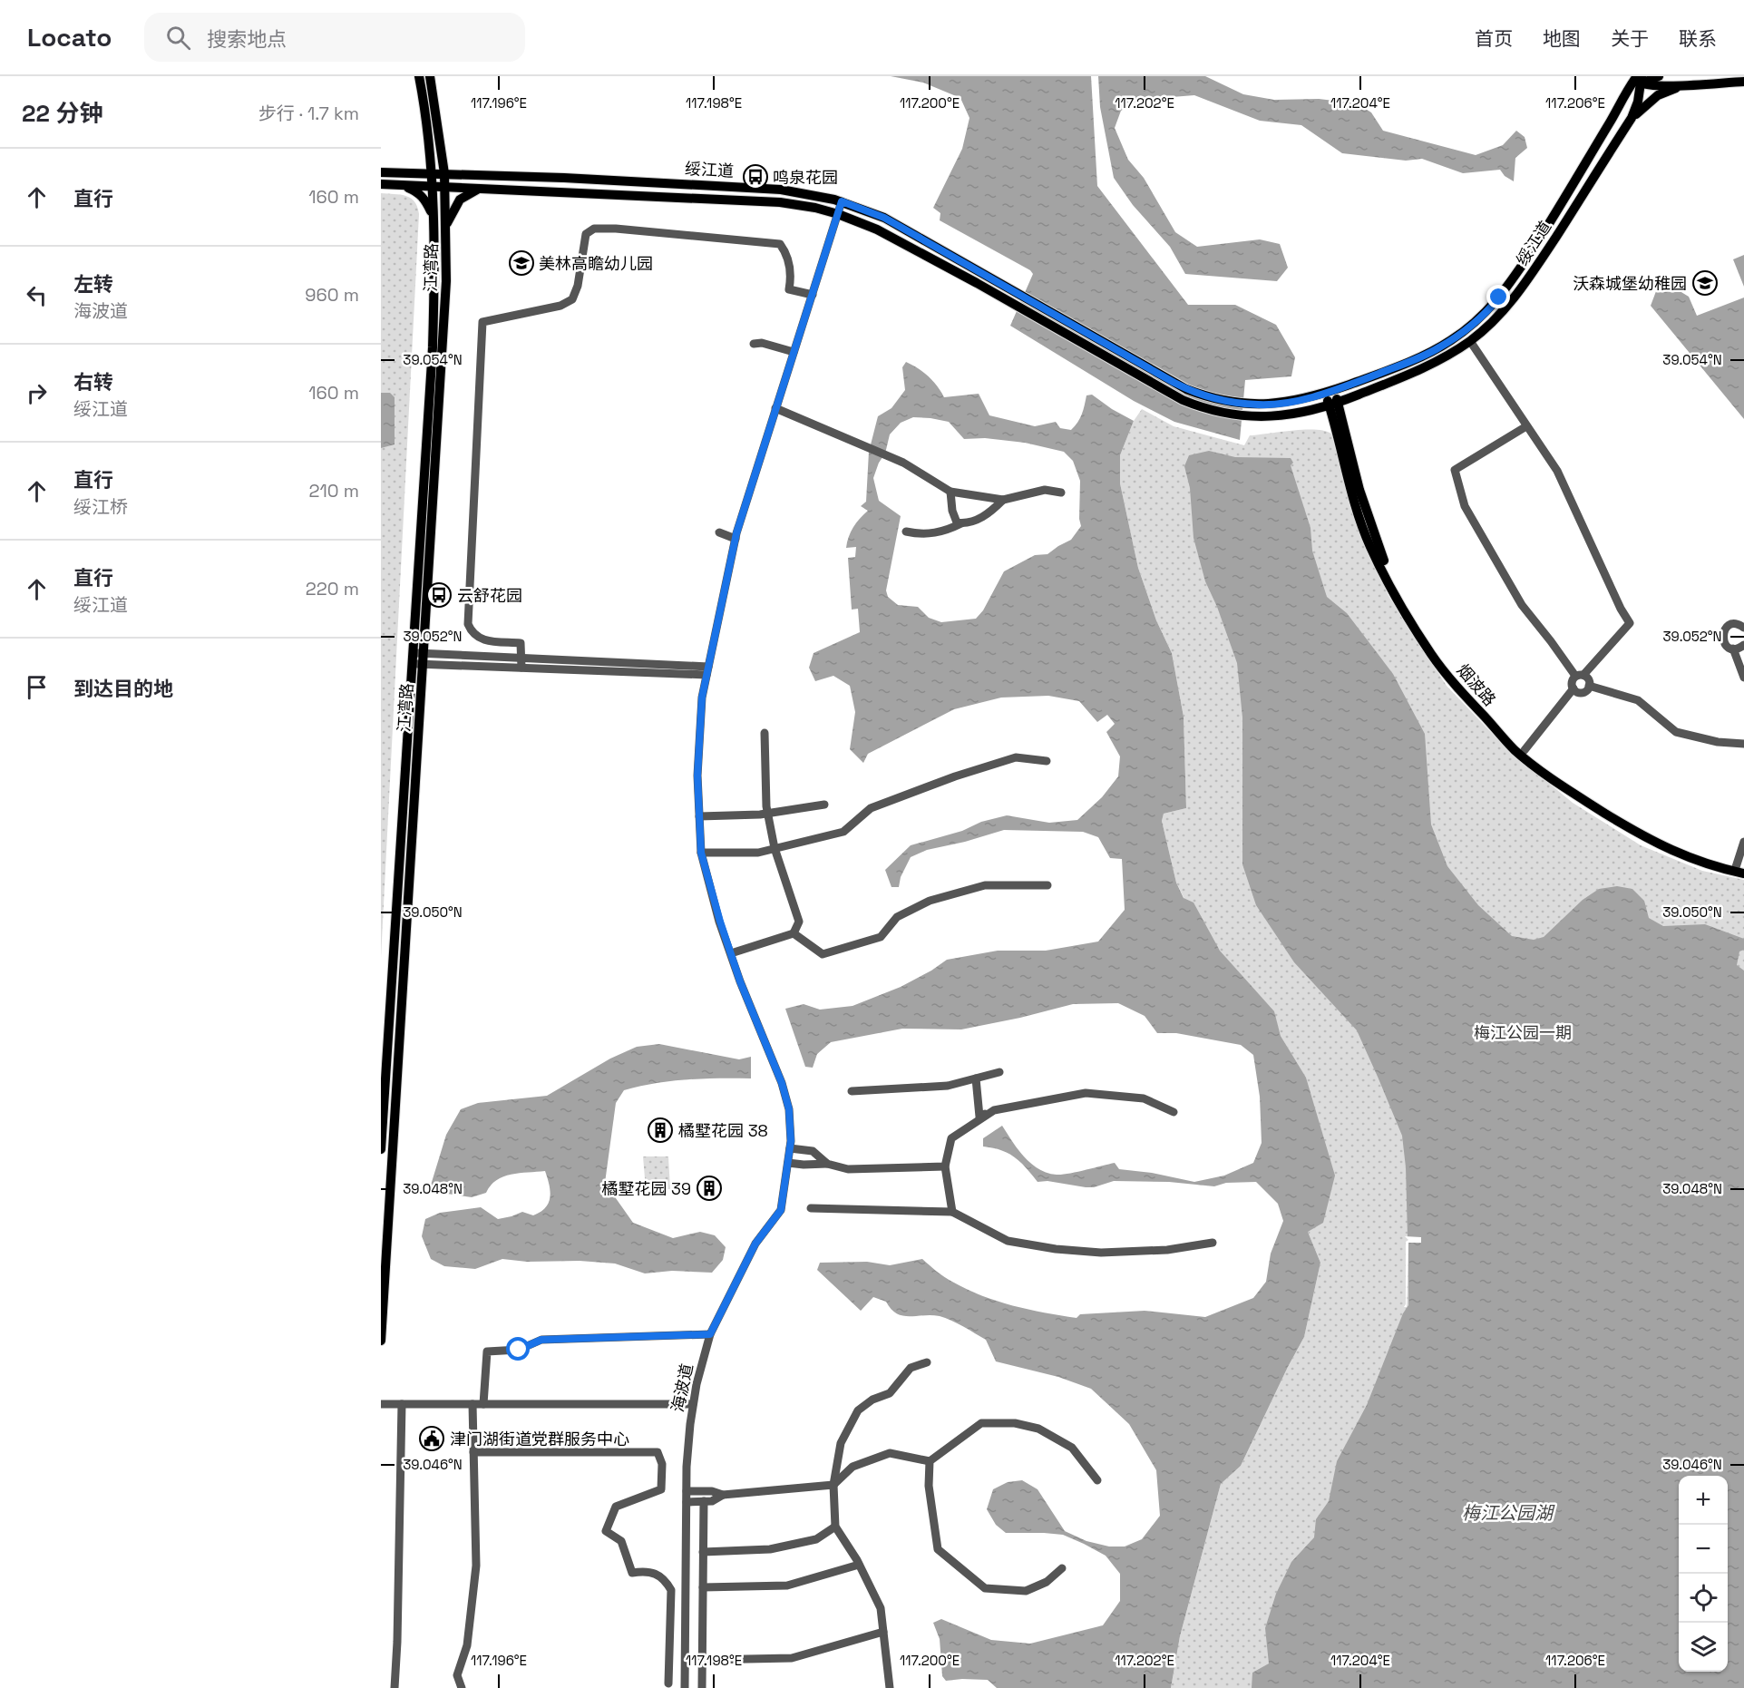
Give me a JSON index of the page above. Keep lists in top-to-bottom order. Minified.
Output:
{"streets":{"main road":["绥江道","江湾路","烟波路"],"street":["海波道"]},"crossings":[["绥江道","江湾路"],["绥江道","烟波路"],["绥江道","海波道"]],"water":["梅江公园湖"],"parks":["梅江公园一期"],"places":{"bus stop":["鸣泉花园","云舒花园"],"school or university":["美林高瞻幼儿园","沃森城堡幼稚园"],"building":["橘墅花园 38","橘墅花园 39"],"public building":["津门湖街道党群服务中心"]},"page":{"header":"Locato","search":"搜索地点","nav":["首页","地图","关于","联系"],"heading":["22 分钟","步行 · 1.7 km"],"list":[["直行","160 m"],["左转","海波道","960 m"],["右转","绥江道","160 m"],["直行","绥江桥","210 m"],["直行","绥江道","220 m"],"到达目的地"],"map_buttons":["+","−"]},"coordinates":["117.196°E","117.198°E","117.200°E","117.202°E","117.204°E","117.206°E","39.054°N","39.052°N","39.050°N","39.048°N","39.046°N"]}
